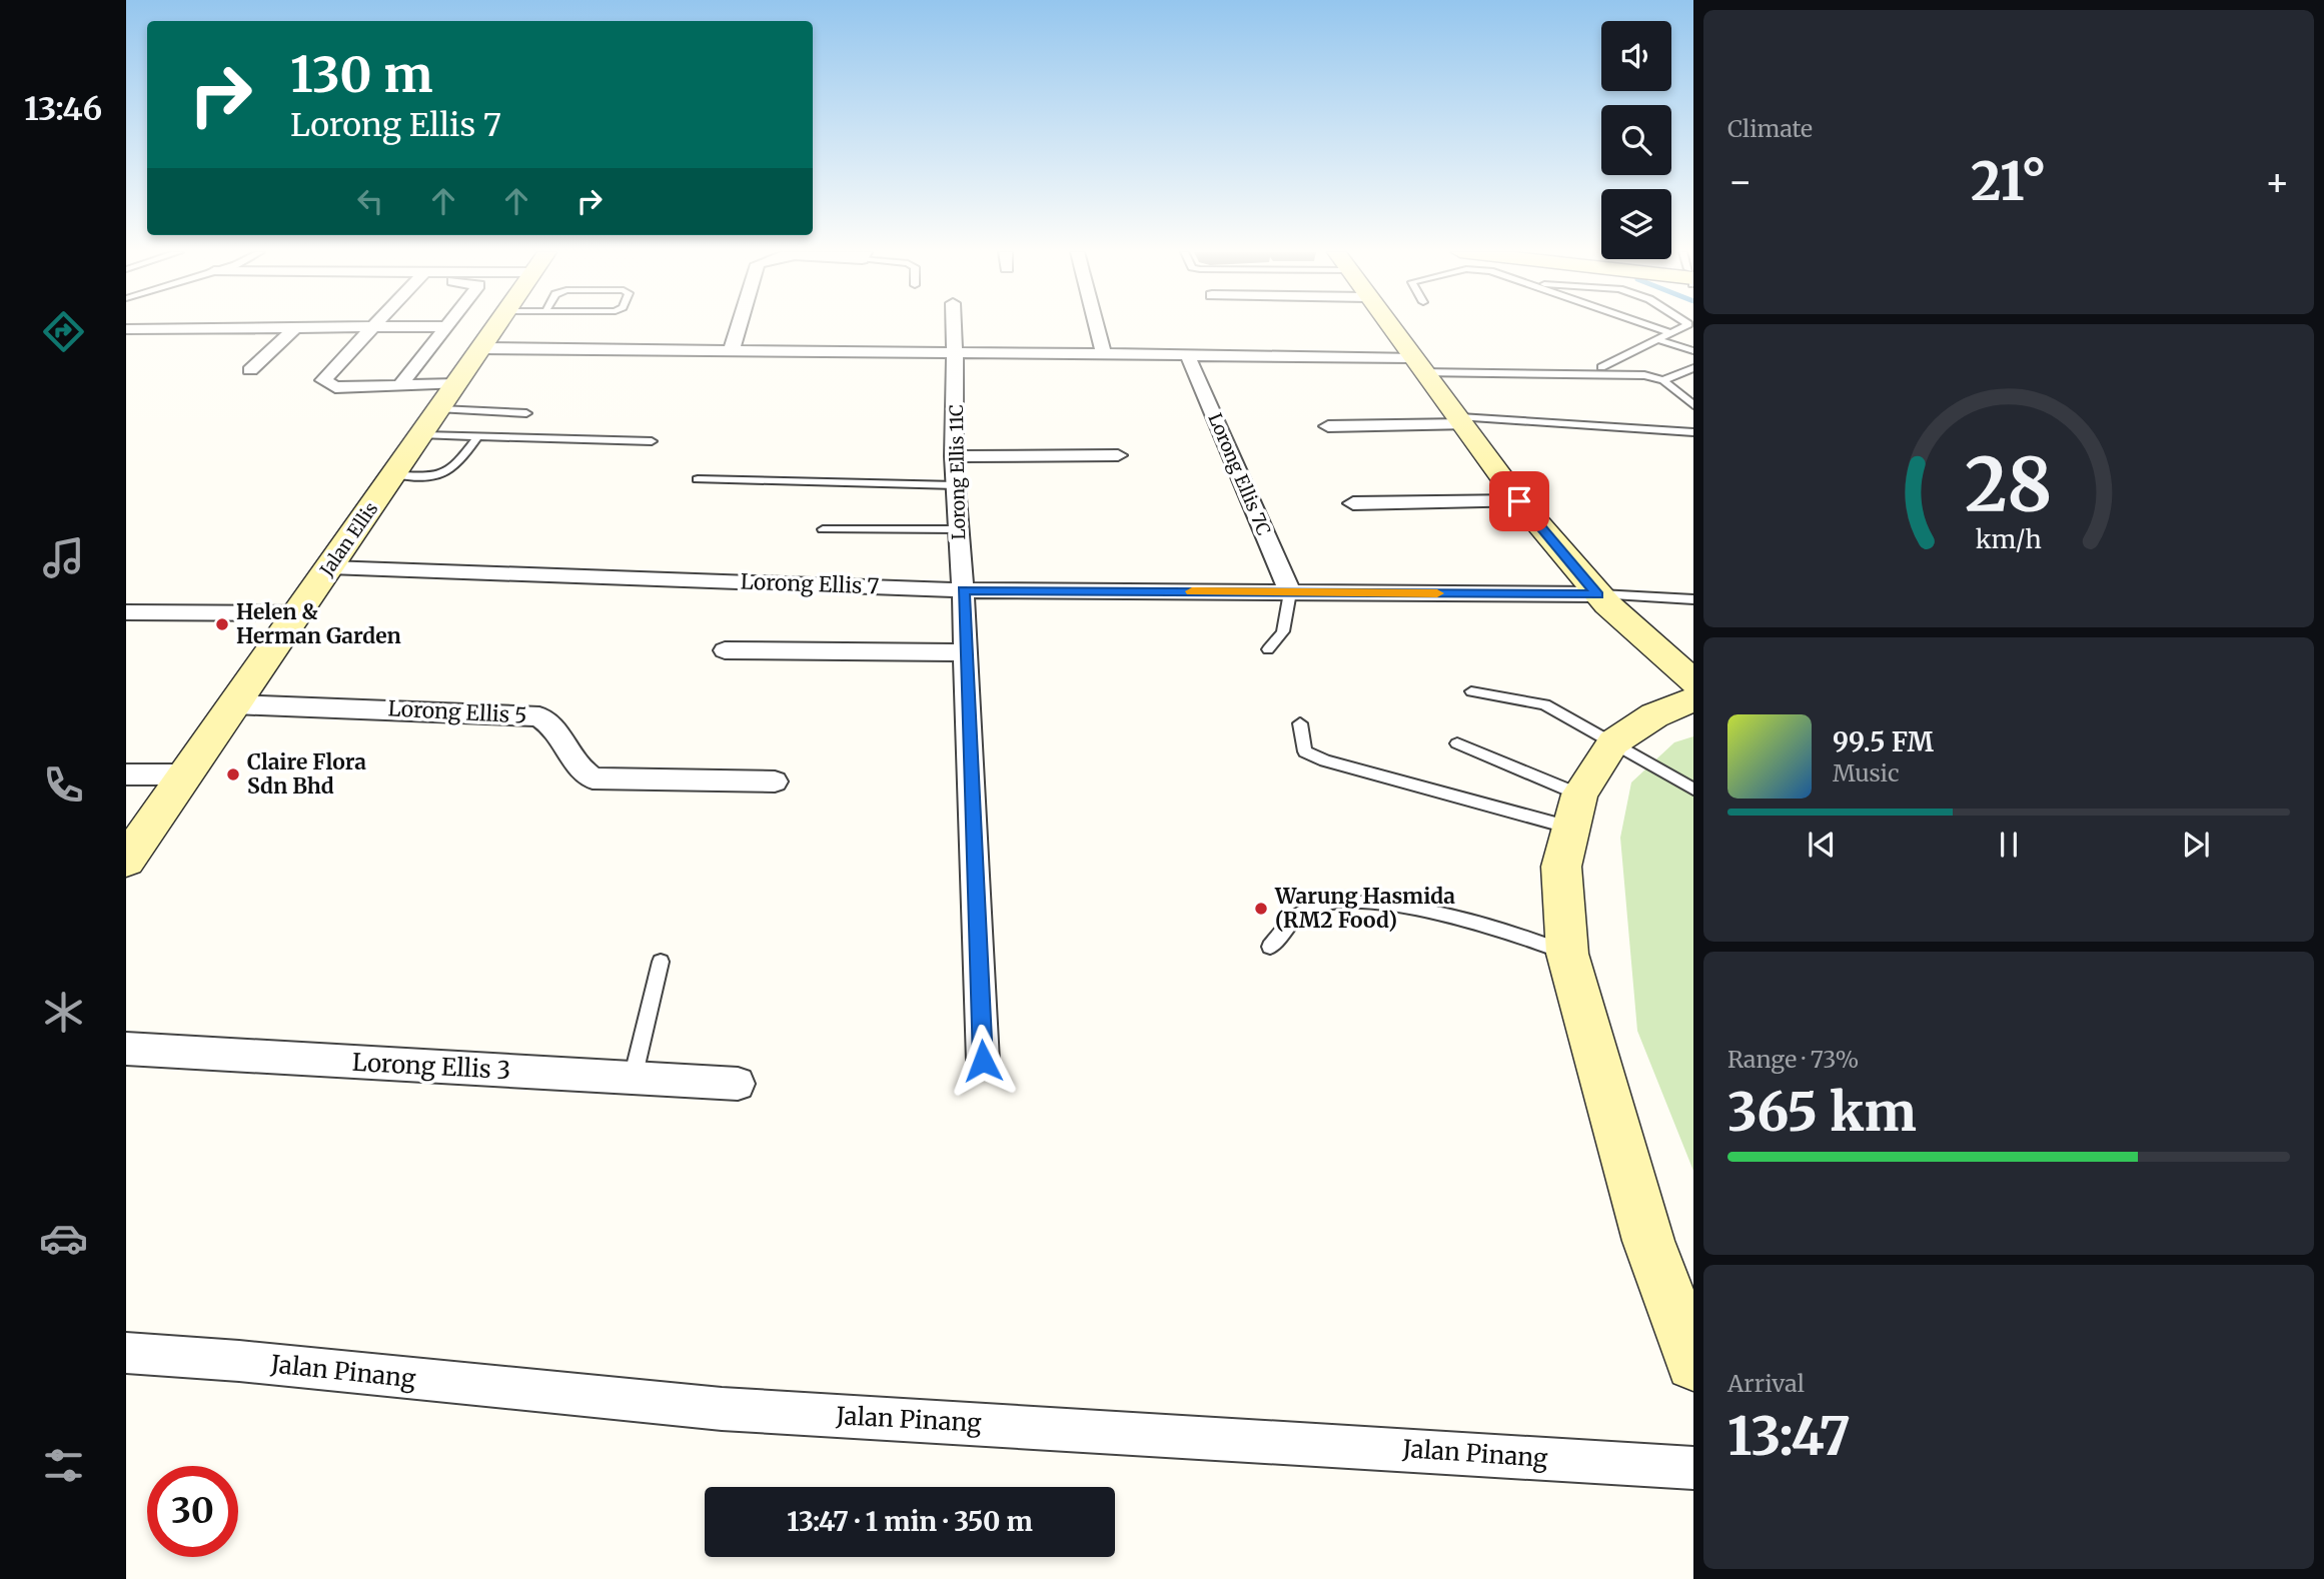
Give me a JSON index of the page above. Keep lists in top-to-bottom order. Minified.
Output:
{"streets":{"main road":["Jalan Ellis"],"street":["Lorong Ellis 11C","Lorong Ellis 7C","Lorong Ellis 7","Lorong Ellis 5","Lorong Ellis 3","Jalan Pinang"]},"crossings":[["Lorong Ellis 11C","Lorong Ellis 7"],["Lorong Ellis 7C","Lorong Ellis 7"],["Jalan Ellis","Lorong Ellis 7"],["Jalan Ellis","Lorong Ellis 5"]],"places":["Helen & Herman Garden","Claire Flora Sdn Bhd","Warung Hasmida (RM2 Food)"],"page":{"tabs":"13:46","tile":["Climate",["Range · 73%","365 km"],["Arrival","13:47"]],"turn":["130 m","Lorong Ellis 7"],"heat":["−","21°","+"],"song":["99.5 FM","Music"],"limit":"30","trip":"13:47 · 1 min · 350 m","gauge":["28","km/h"]}}
